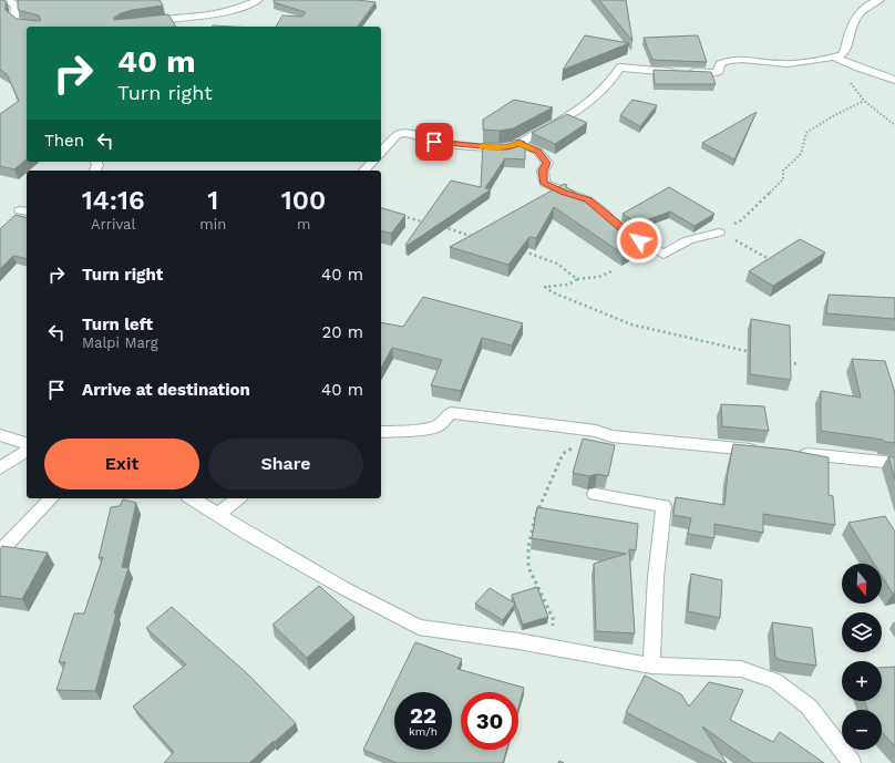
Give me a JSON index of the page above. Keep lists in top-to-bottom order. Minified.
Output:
{"north":"bottom","page":{"turn":["40 m","Turn right"],"then":"Then","eta":["14:16","Arrival","1","min","100","m"],"list":[{"name":"Turn right","value":"40 m"},{"name":"Turn left","note":"Malpi Marg","value":"20 m"},{"name":"Arrive at destination","value":"40 m"}],"buttons":["Exit","Share"],"map_buttons":["+","−"],"speed":"22 km/h","limit":"30"}}
